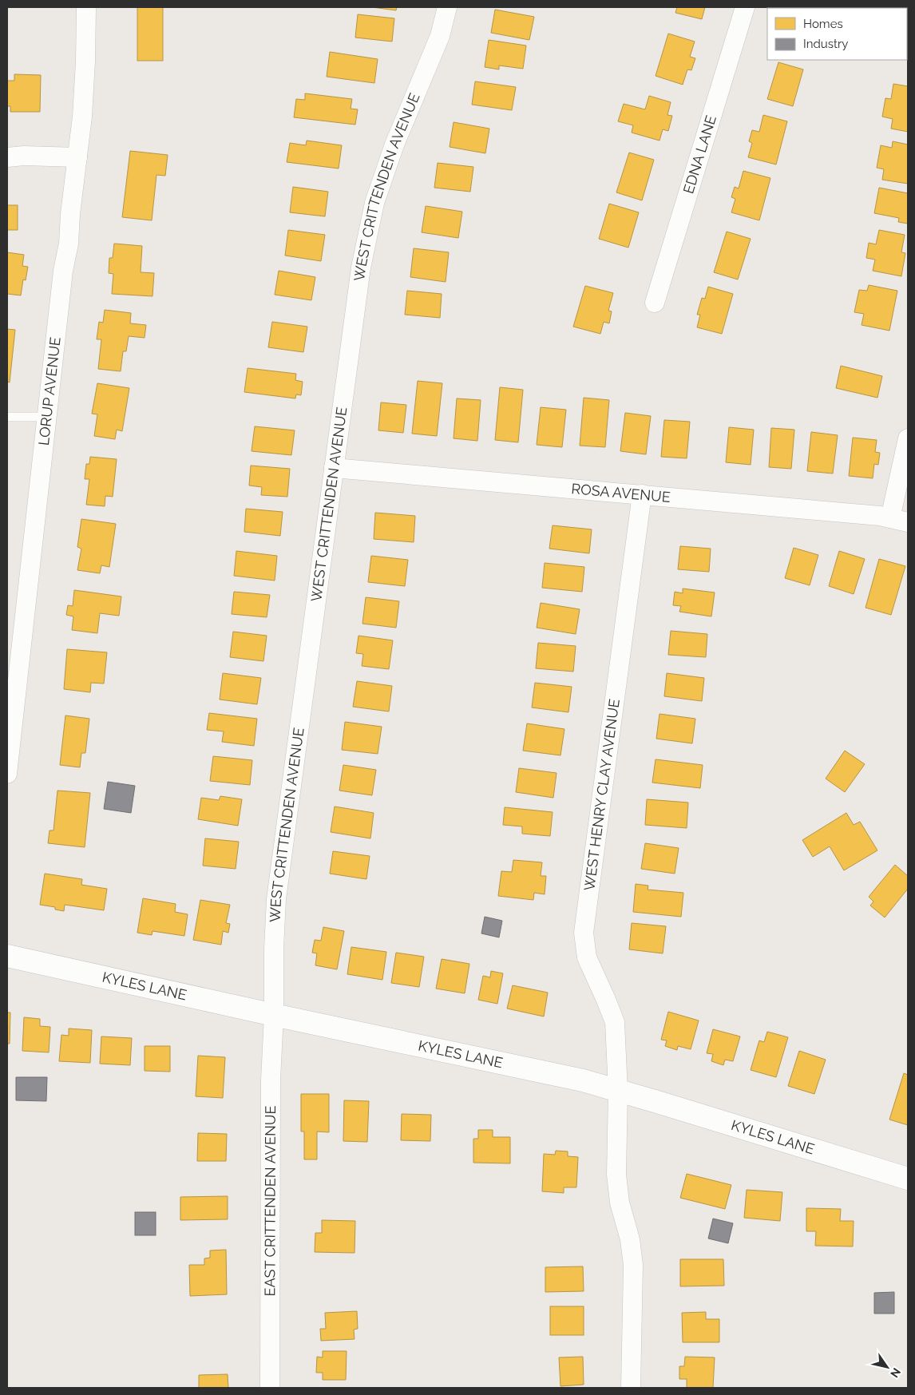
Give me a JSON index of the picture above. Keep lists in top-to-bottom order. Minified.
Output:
{"streets":{"main road":["KYLES LANE"],"street":["EDNA LANE","WEST CRITTENDEN AVENUE","LORUP AVENUE","ROSA AVENUE","WEST HENRY CLAY AVENUE","EAST CRITTENDEN AVENUE"]},"crossings":[["WEST CRITTENDEN AVENUE","ROSA AVENUE"],["WEST CRITTENDEN AVENUE","KYLES LANE"],["WEST CRITTENDEN AVENUE","EAST CRITTENDEN AVENUE"],["ROSA AVENUE","WEST HENRY CLAY AVENUE"],["WEST HENRY CLAY AVENUE","KYLES LANE"],["KYLES LANE","EAST CRITTENDEN AVENUE"]],"legend":["Homes","Industry"],"north":"bottom right"}
